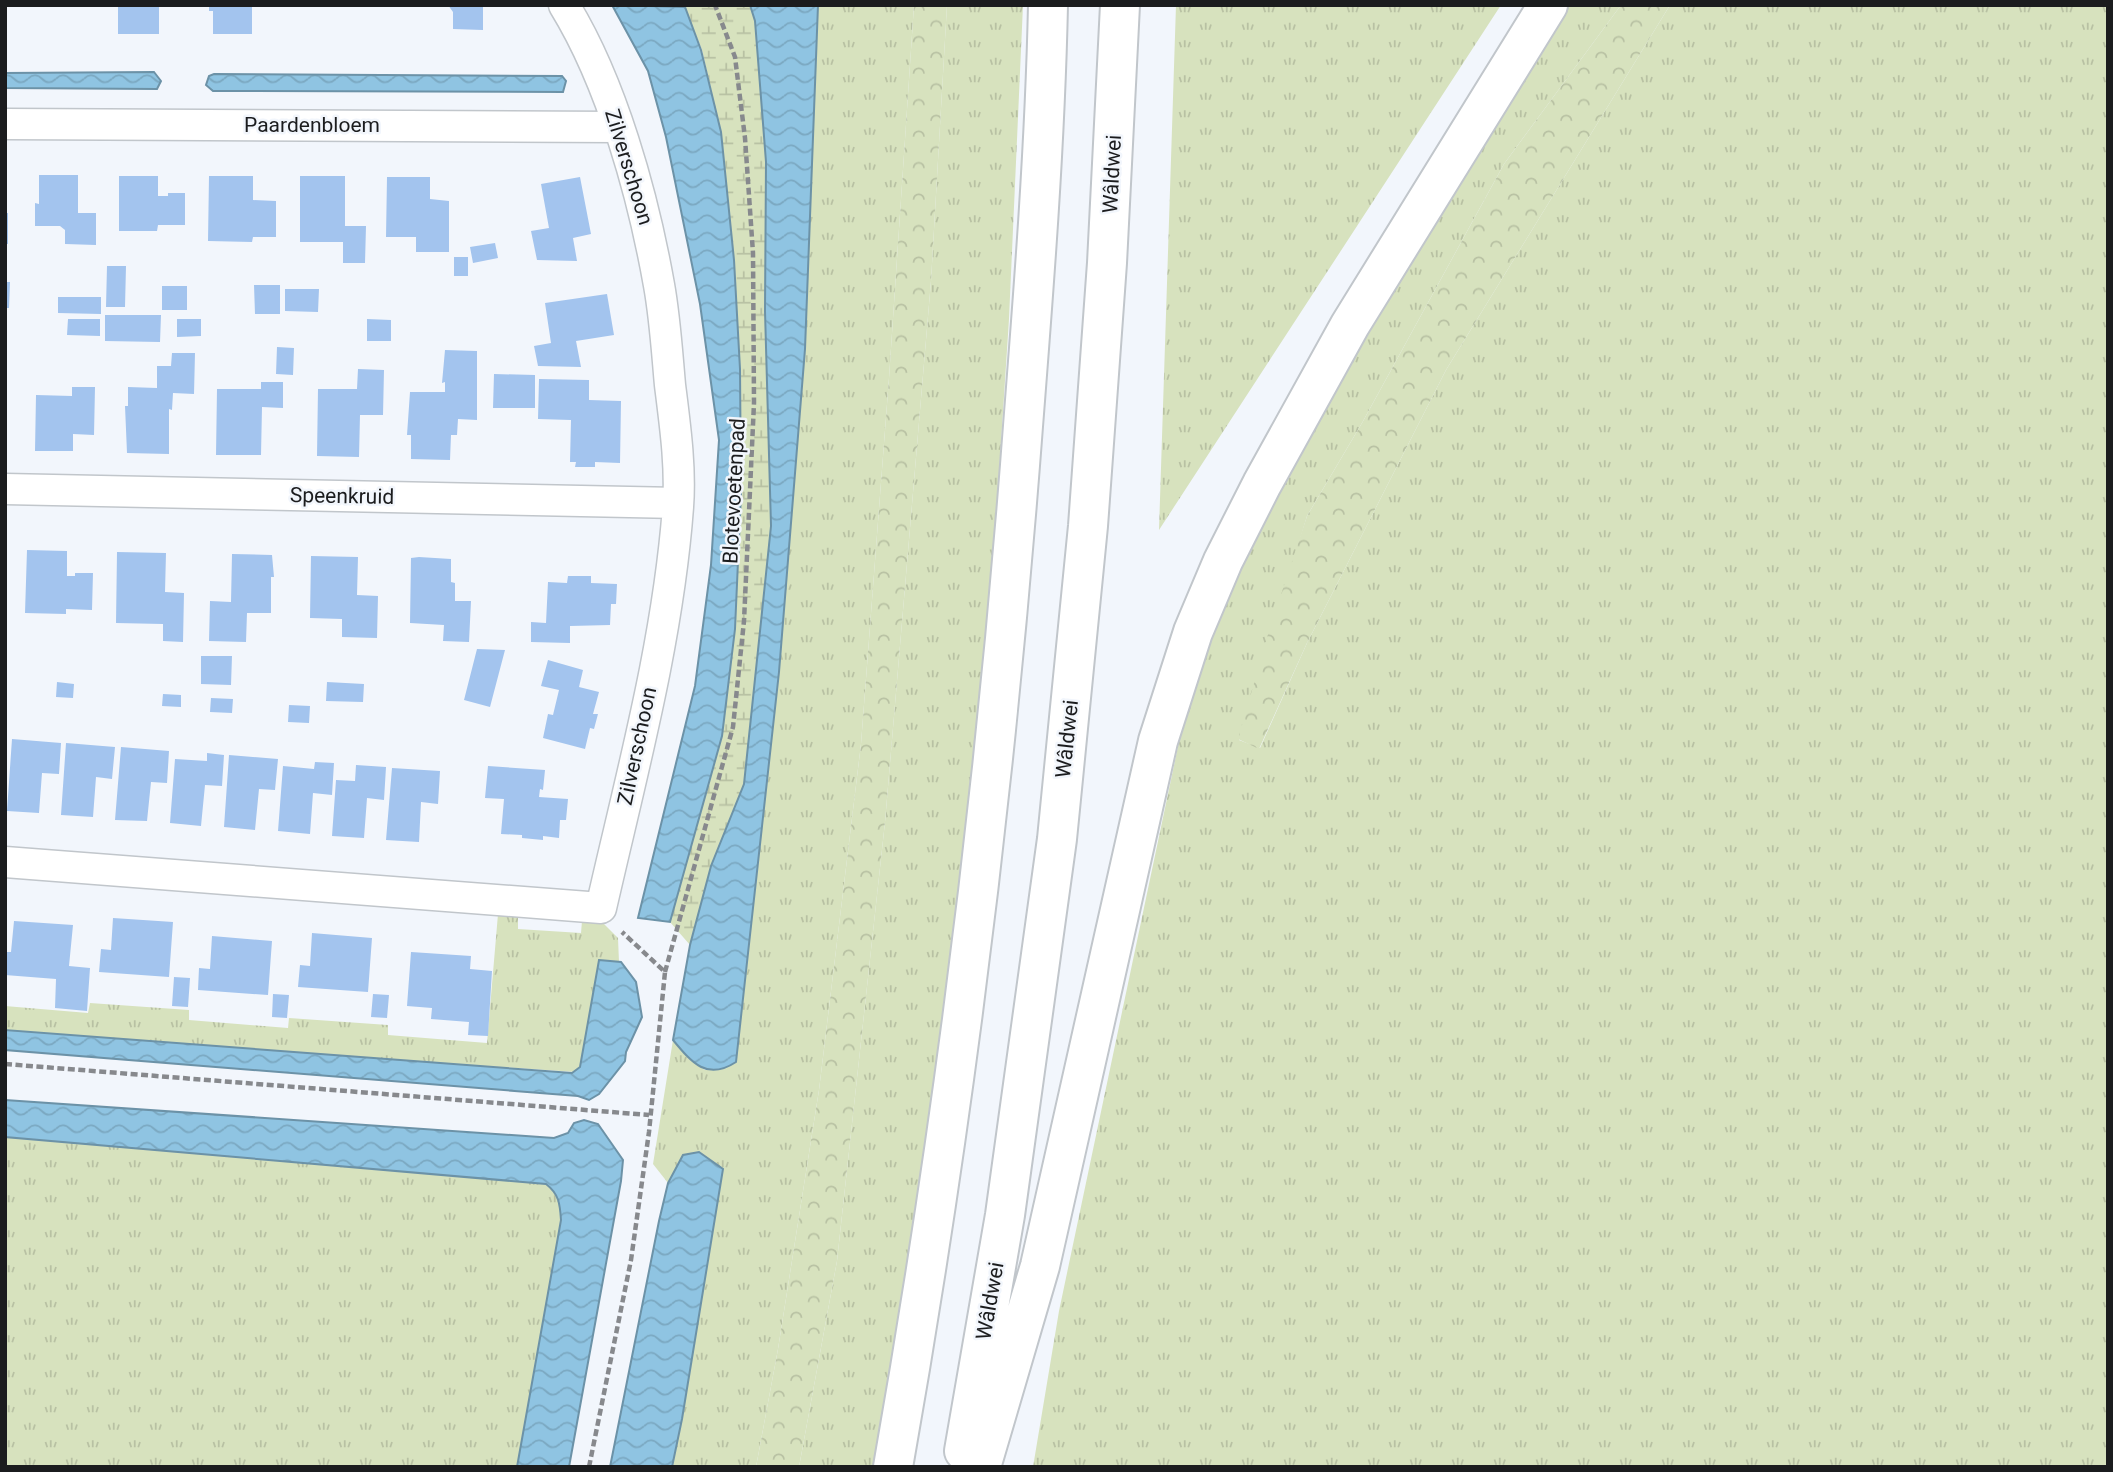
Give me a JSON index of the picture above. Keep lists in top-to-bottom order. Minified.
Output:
{"streets":{"highway":["Wâldwei"],"street":["Paardenbloem","Zilverschoon","Speenkruid"],"path":["Blotevoetenpad"]},"crossings":[["Paardenbloem","Zilverschoon"],["Zilverschoon","Speenkruid"]]}
